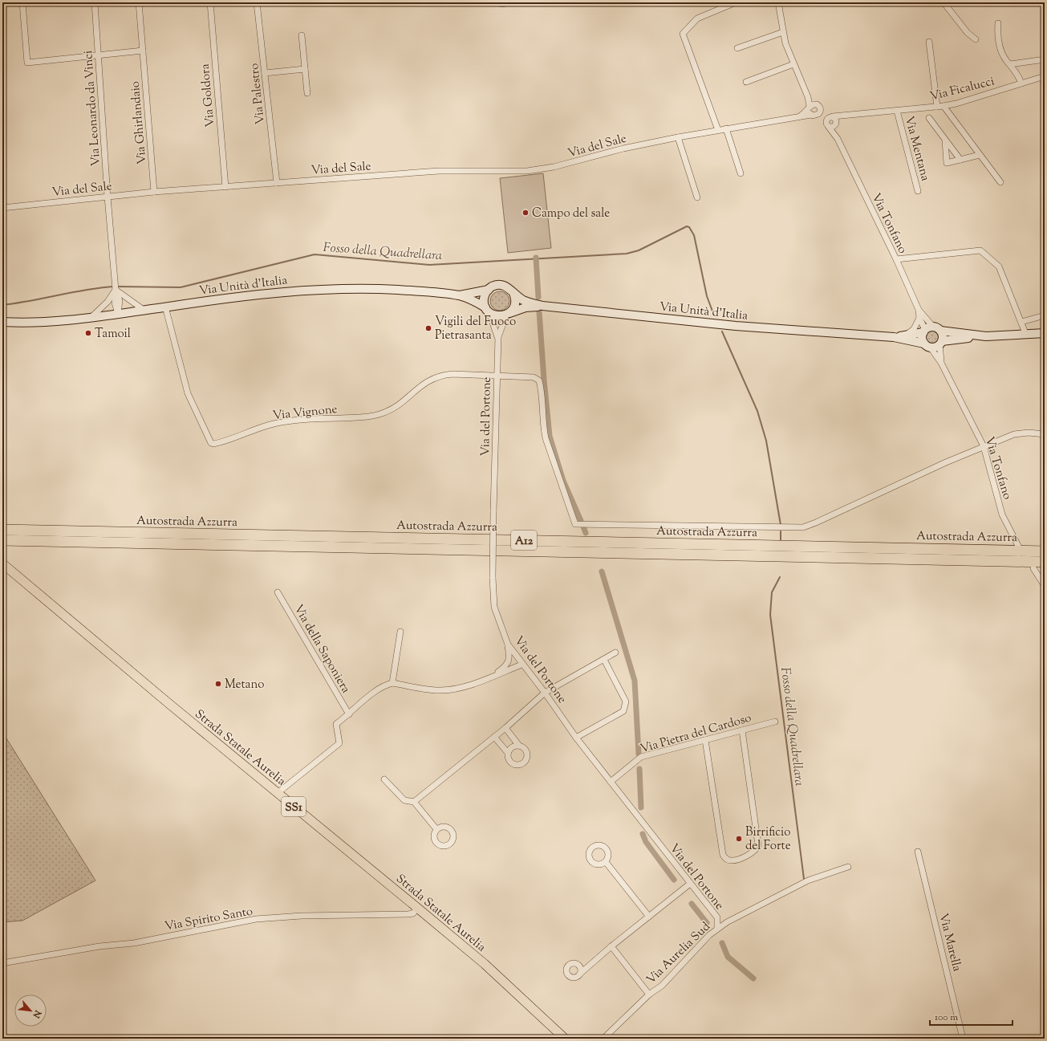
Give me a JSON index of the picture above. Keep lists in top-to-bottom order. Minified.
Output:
{"streets":{"highway":["Autostrada Azzurra","A12"],"main road":["Via Unità d'Italia","Strada Statale Aurelia","SS1"],"street":["Via Ficalucci","Via Palestro","Via Goldora","Via Leonardo da Vinci","Via Ghirlandaio","Via del Sale","Via Mentana","Via Tonfano","Via Vignone","Via del Portone","Via della Saponiera","Via Pietra del Cardoso","Via Spirito Santo","Via Marella","Via Aurelia Sud"]},"crossings":[["Via Ficalucci","Via Mentana"],["Via Palestro","Via del Sale"],["Via Goldora","Via del Sale"],["Via Leonardo da Vinci","Via del Sale"],["Via Leonardo da Vinci","Via Unità d'Italia"],["Via Ghirlandaio","Via del Sale"],["Via Unità d'Italia","Via Vignone"],["Via Unità d'Italia","Via del Portone"],["Via Vignone","Via del Portone"],["Via del Portone","Via Pietra del Cardoso"],["Via del Portone","Via Aurelia Sud"],["Via della Saponiera","Strada Statale Aurelia"],["Strada Statale Aurelia","Via Spirito Santo"]],"water":["Fosso della Quadrellara"],"places":["Campo del sale","Vigili del Fuoco Pietrasanta","Tamoil","Metano","Birrificio del Forte"],"scale_bar":"100 m","north":"bottom right"}
